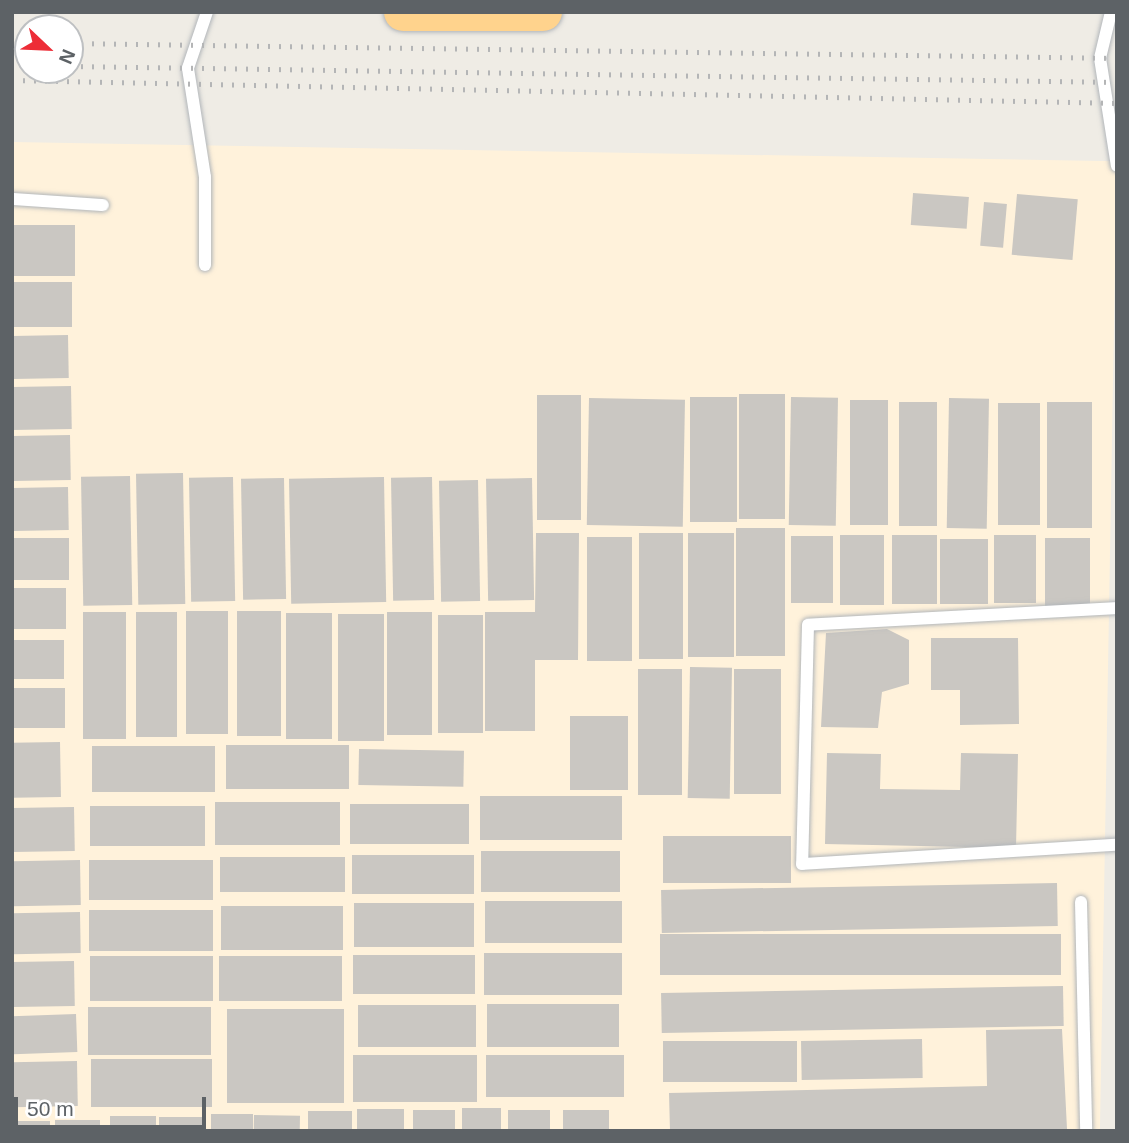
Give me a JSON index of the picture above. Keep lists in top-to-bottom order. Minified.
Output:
{"scale_bar":"50 m","north":"bottom right"}
